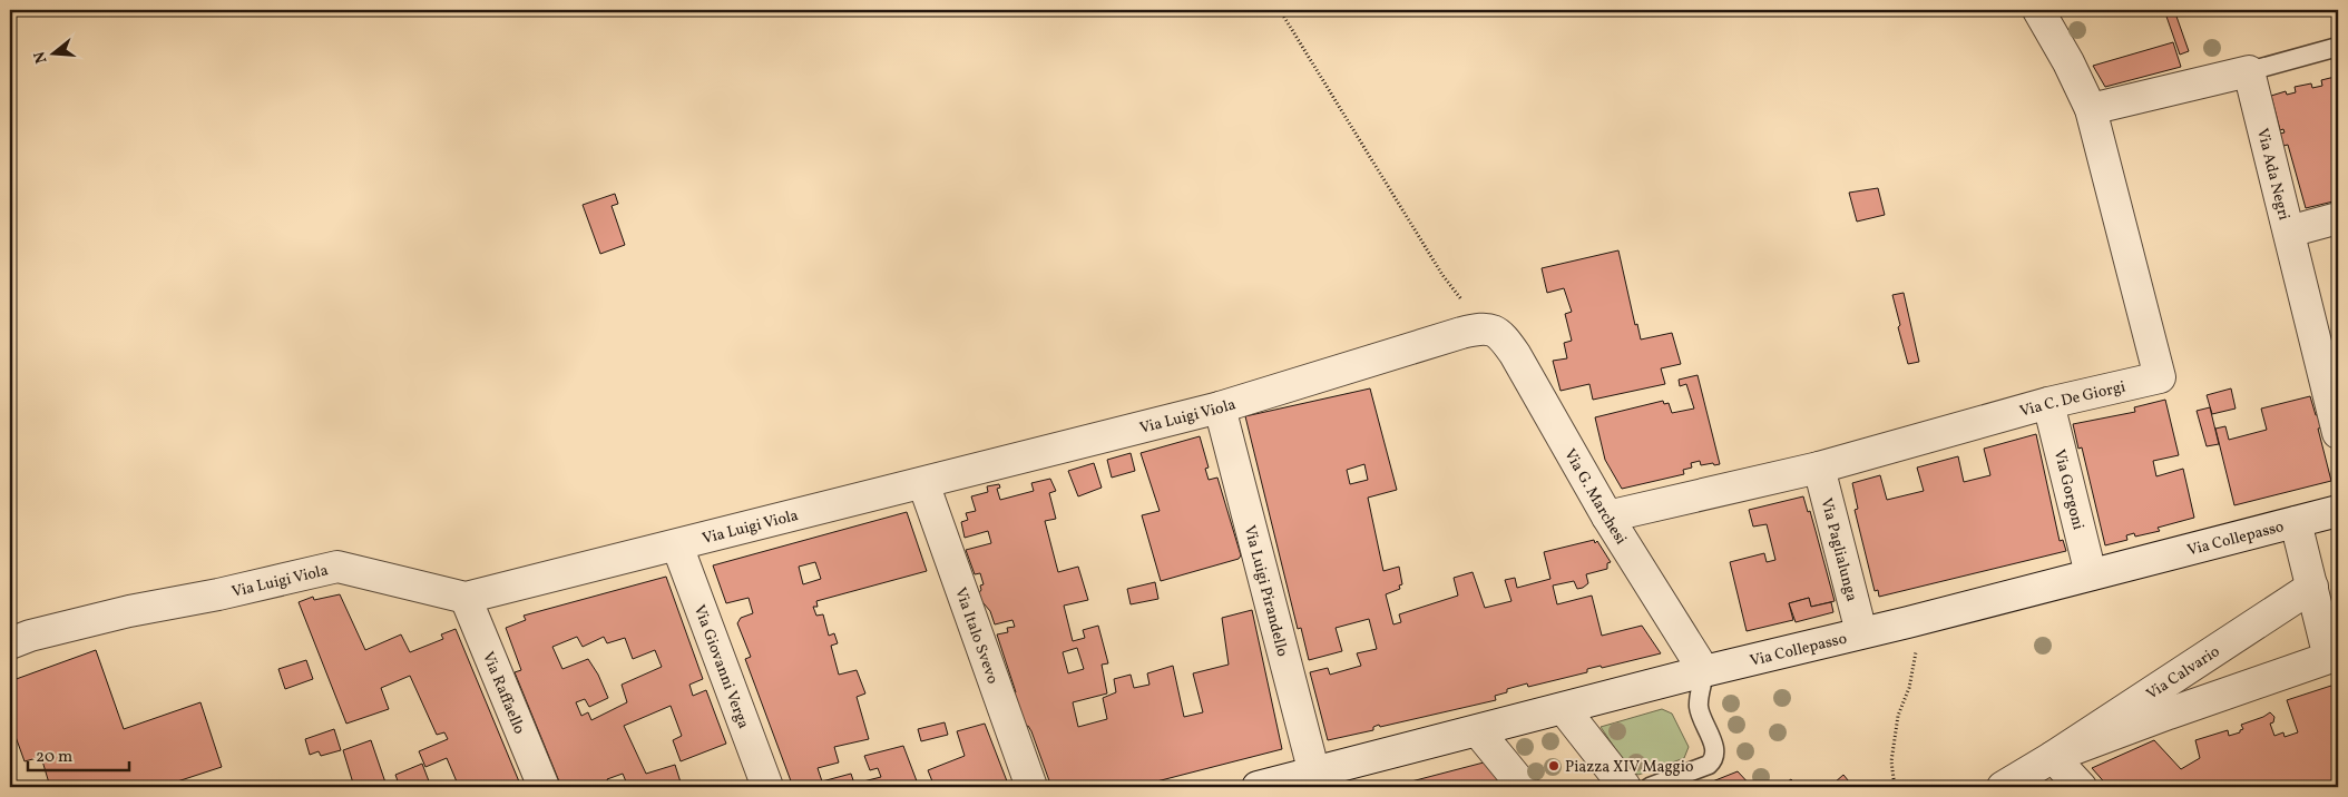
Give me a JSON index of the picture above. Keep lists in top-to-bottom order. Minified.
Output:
{"streets":{"street":["Via Ada Negri","Via C. De Giorgi","Via Luigi Viola","Via Gorgoni","Via G. Marchesi","Via Collepasso","Via Paglialunga","Via Luigi Pirandello","Via Italo Svevo","Via Giovanni Verga","Via Calvario","Via Raffaello"]},"crossings":[["Via C. De Giorgi","Via Gorgoni"],["Via C. De Giorgi","Via G. Marchesi"],["Via C. De Giorgi","Via Paglialunga"],["Via Luigi Viola","Via G. Marchesi"],["Via Luigi Viola","Via Luigi Pirandello"],["Via Luigi Viola","Via Italo Svevo"],["Via Luigi Viola","Via Giovanni Verga"],["Via Luigi Viola","Via Raffaello"],["Via Gorgoni","Via Collepasso"],["Via G. Marchesi","Via Collepasso"],["Via Collepasso","Via Paglialunga"],["Via Collepasso","Via Luigi Pirandello"],["Via Collepasso","Via Calvario"]],"places":["Piazza XIV Maggio"],"scale_bar":"20 m","north":"left"}
